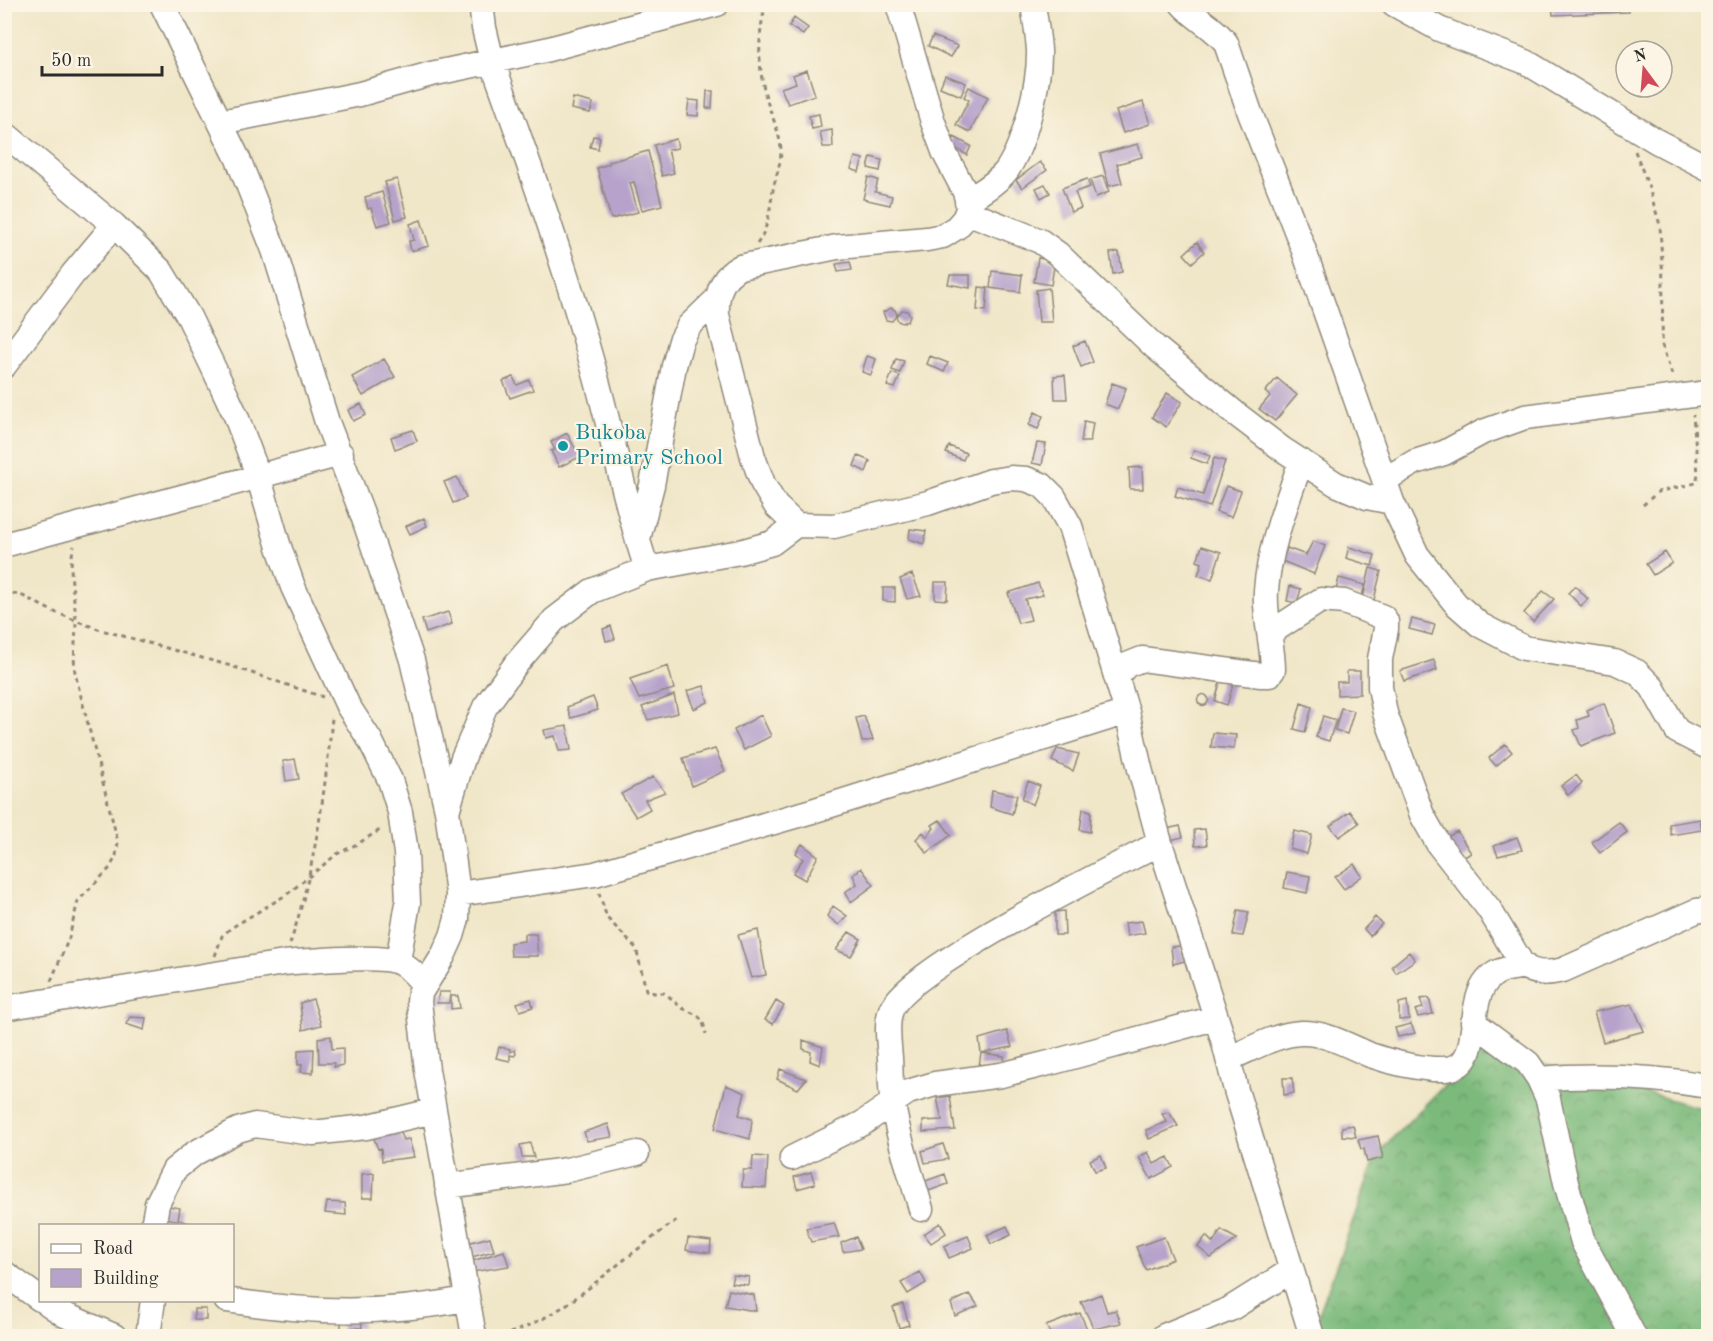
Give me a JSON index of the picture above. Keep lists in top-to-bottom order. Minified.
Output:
{"places":["Bukoba Primary School"],"legend":["Road","Building"],"scale_bar":"50 m","north":"top"}
